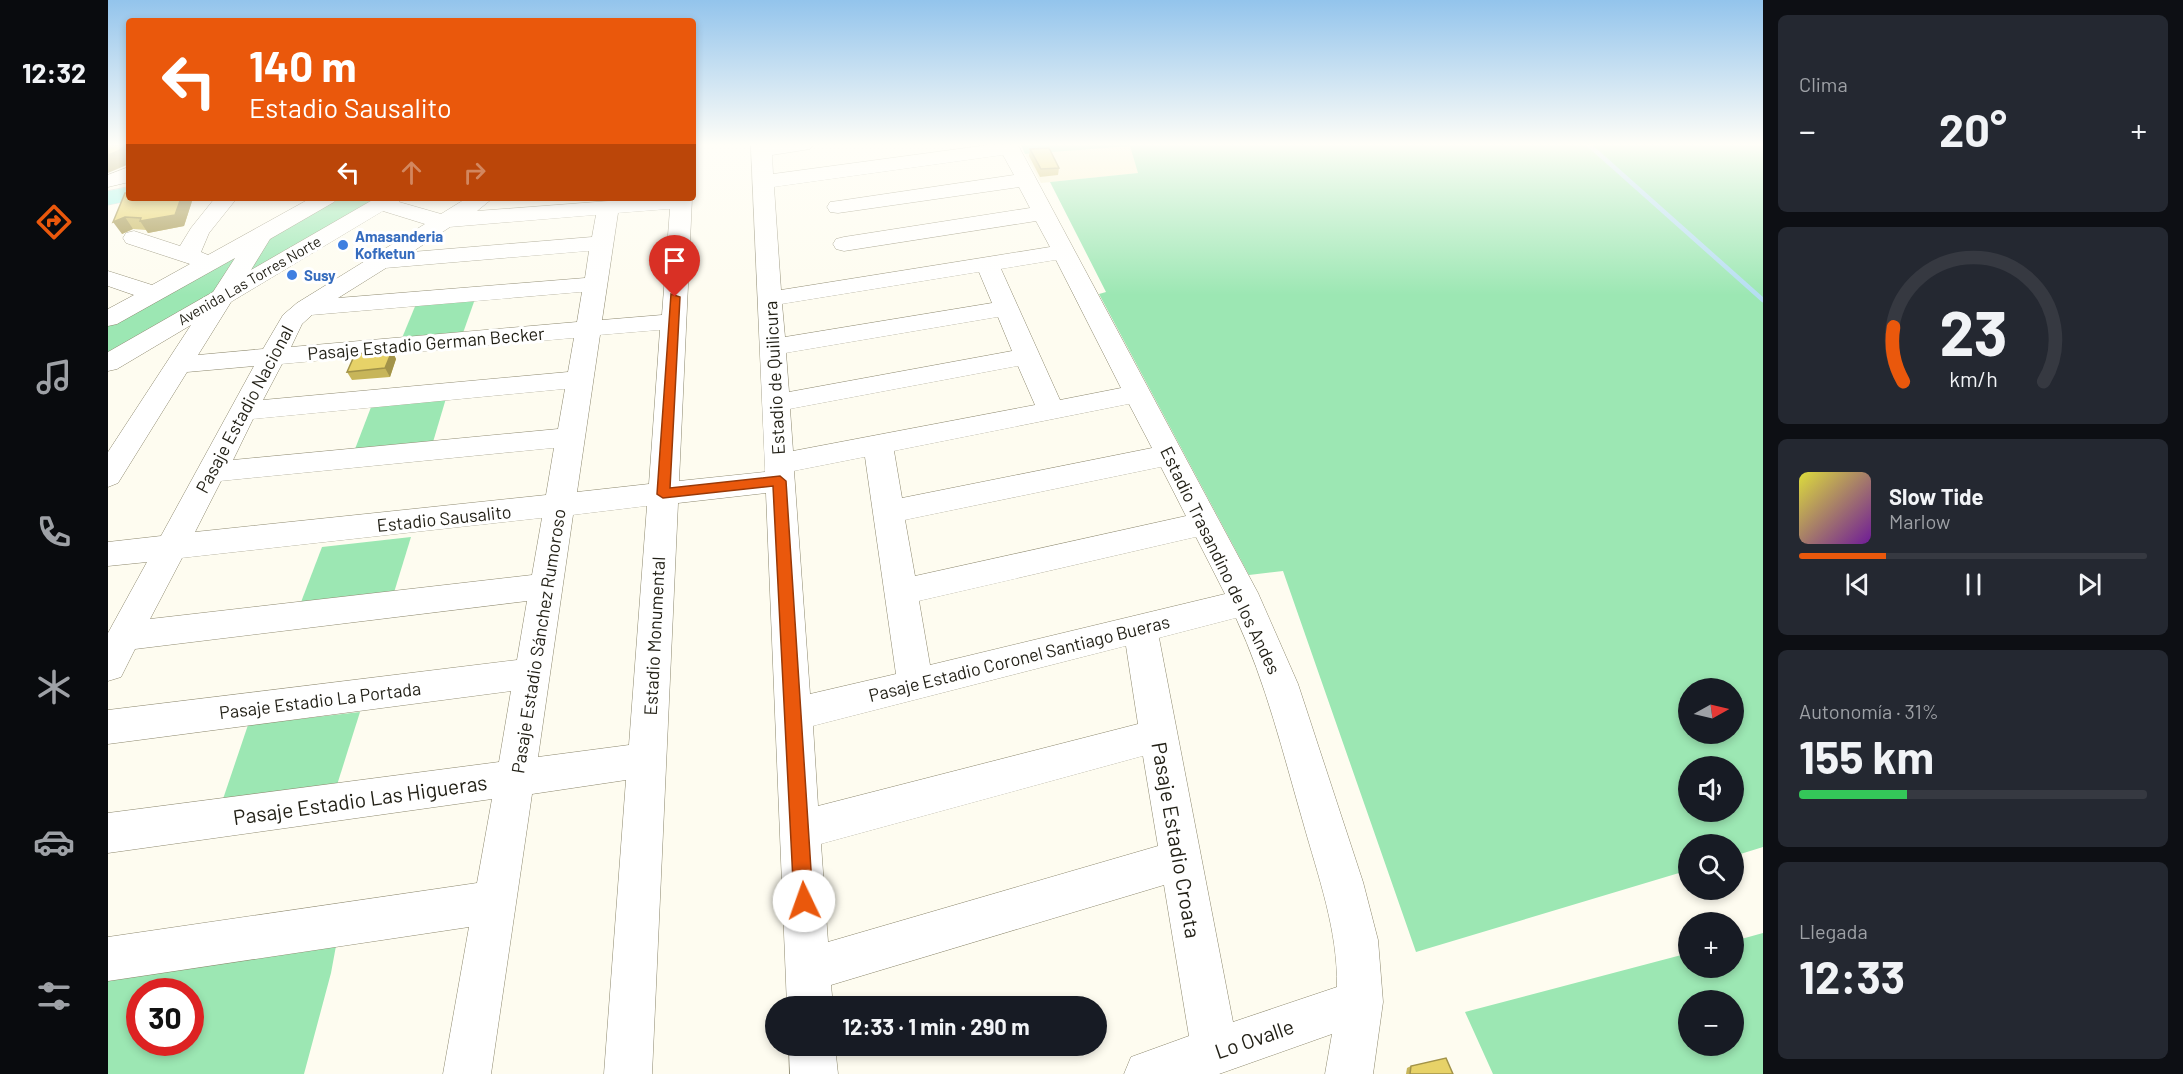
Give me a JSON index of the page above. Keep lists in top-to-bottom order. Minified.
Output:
{"streets":{"street":["Avenida Las Torres Norte","Pasaje Estadio German Becker","Estadio de Quilicura","Pasaje Estadio Nacional","Estadio Sausalito","Estadio Trasandino de los Andes","Estadio Monumental","Pasaje Estadio Sánchez Rumoroso","Pasaje Estadio Coronel Santiago Bueras","Pasaje Estadio La Portada","Pasaje Estadio Las Higueras","Pasaje Estadio Croata","Lo Ovalle"]},"crossings":[["Pasaje Estadio German Becker","Pasaje Estadio Nacional"],["Pasaje Estadio German Becker","Estadio Monumental"],["Pasaje Estadio German Becker","Pasaje Estadio Sánchez Rumoroso"],["Estadio de Quilicura","Estadio Sausalito"],["Estadio de Quilicura","Pasaje Estadio Coronel Santiago Bueras"],["Pasaje Estadio Nacional","Estadio Sausalito"],["Estadio Sausalito","Estadio Trasandino de los Andes"],["Estadio Sausalito","Estadio Monumental"],["Estadio Sausalito","Pasaje Estadio Sánchez Rumoroso"],["Estadio Trasandino de los Andes","Pasaje Estadio Coronel Santiago Bueras"],["Estadio Trasandino de los Andes","Lo Ovalle"],["Estadio Monumental","Pasaje Estadio Las Higueras"],["Pasaje Estadio Sánchez Rumoroso","Pasaje Estadio La Portada"],["Pasaje Estadio Sánchez Rumoroso","Pasaje Estadio Las Higueras"],["Pasaje Estadio Coronel Santiago Bueras","Pasaje Estadio Croata"],["Pasaje Estadio Croata","Lo Ovalle"]],"places":["Amasanderia Kofketun","Susy"],"north":"right","page":{"tabs":"12:32","tile":["Clima",["Autonomía · 31%","155 km"],["Llegada","12:33"]],"turn":["140 m","Estadio Sausalito"],"heat":["−","20°","+"],"song":["Slow Tide","Marlow"],"map_buttons":["+","−"],"limit":"30","trip":"12:33 · 1 min · 290 m","gauge":["23","km/h"]}}
